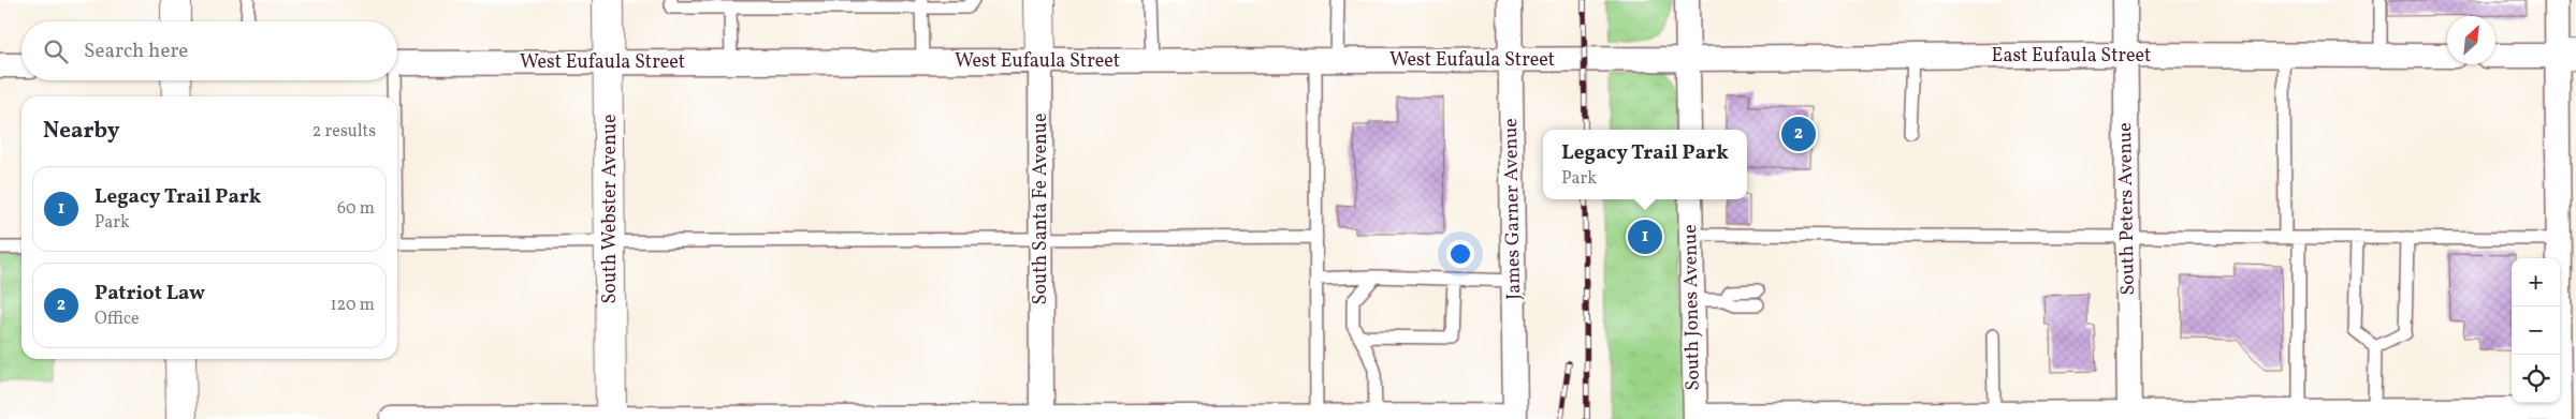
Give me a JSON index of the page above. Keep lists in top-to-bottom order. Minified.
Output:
{"streets":{"street":["East Eufaula Street","West Eufaula Street","South Webster Avenue","South Santa Fe Avenue","James Garner Avenue","South Peters Avenue","South Jones Avenue"]},"crossings":[["East Eufaula Street","West Eufaula Street"],["East Eufaula Street","South Peters Avenue"],["West Eufaula Street","South Webster Avenue"],["West Eufaula Street","South Santa Fe Avenue"],["West Eufaula Street","James Garner Avenue"]],"north":"top right","page":{"search":"Search here","heading":["Nearby","2 results"],"pins":["2","1"],"popup":["Legacy Trail Park","Park"],"list":[{"mark":"1","name":"Legacy Trail Park","note":"Park","value":"60 m"},{"mark":"2","name":"Patriot Law","note":"Office","value":"120 m"}],"map_buttons":["+","−"]}}
